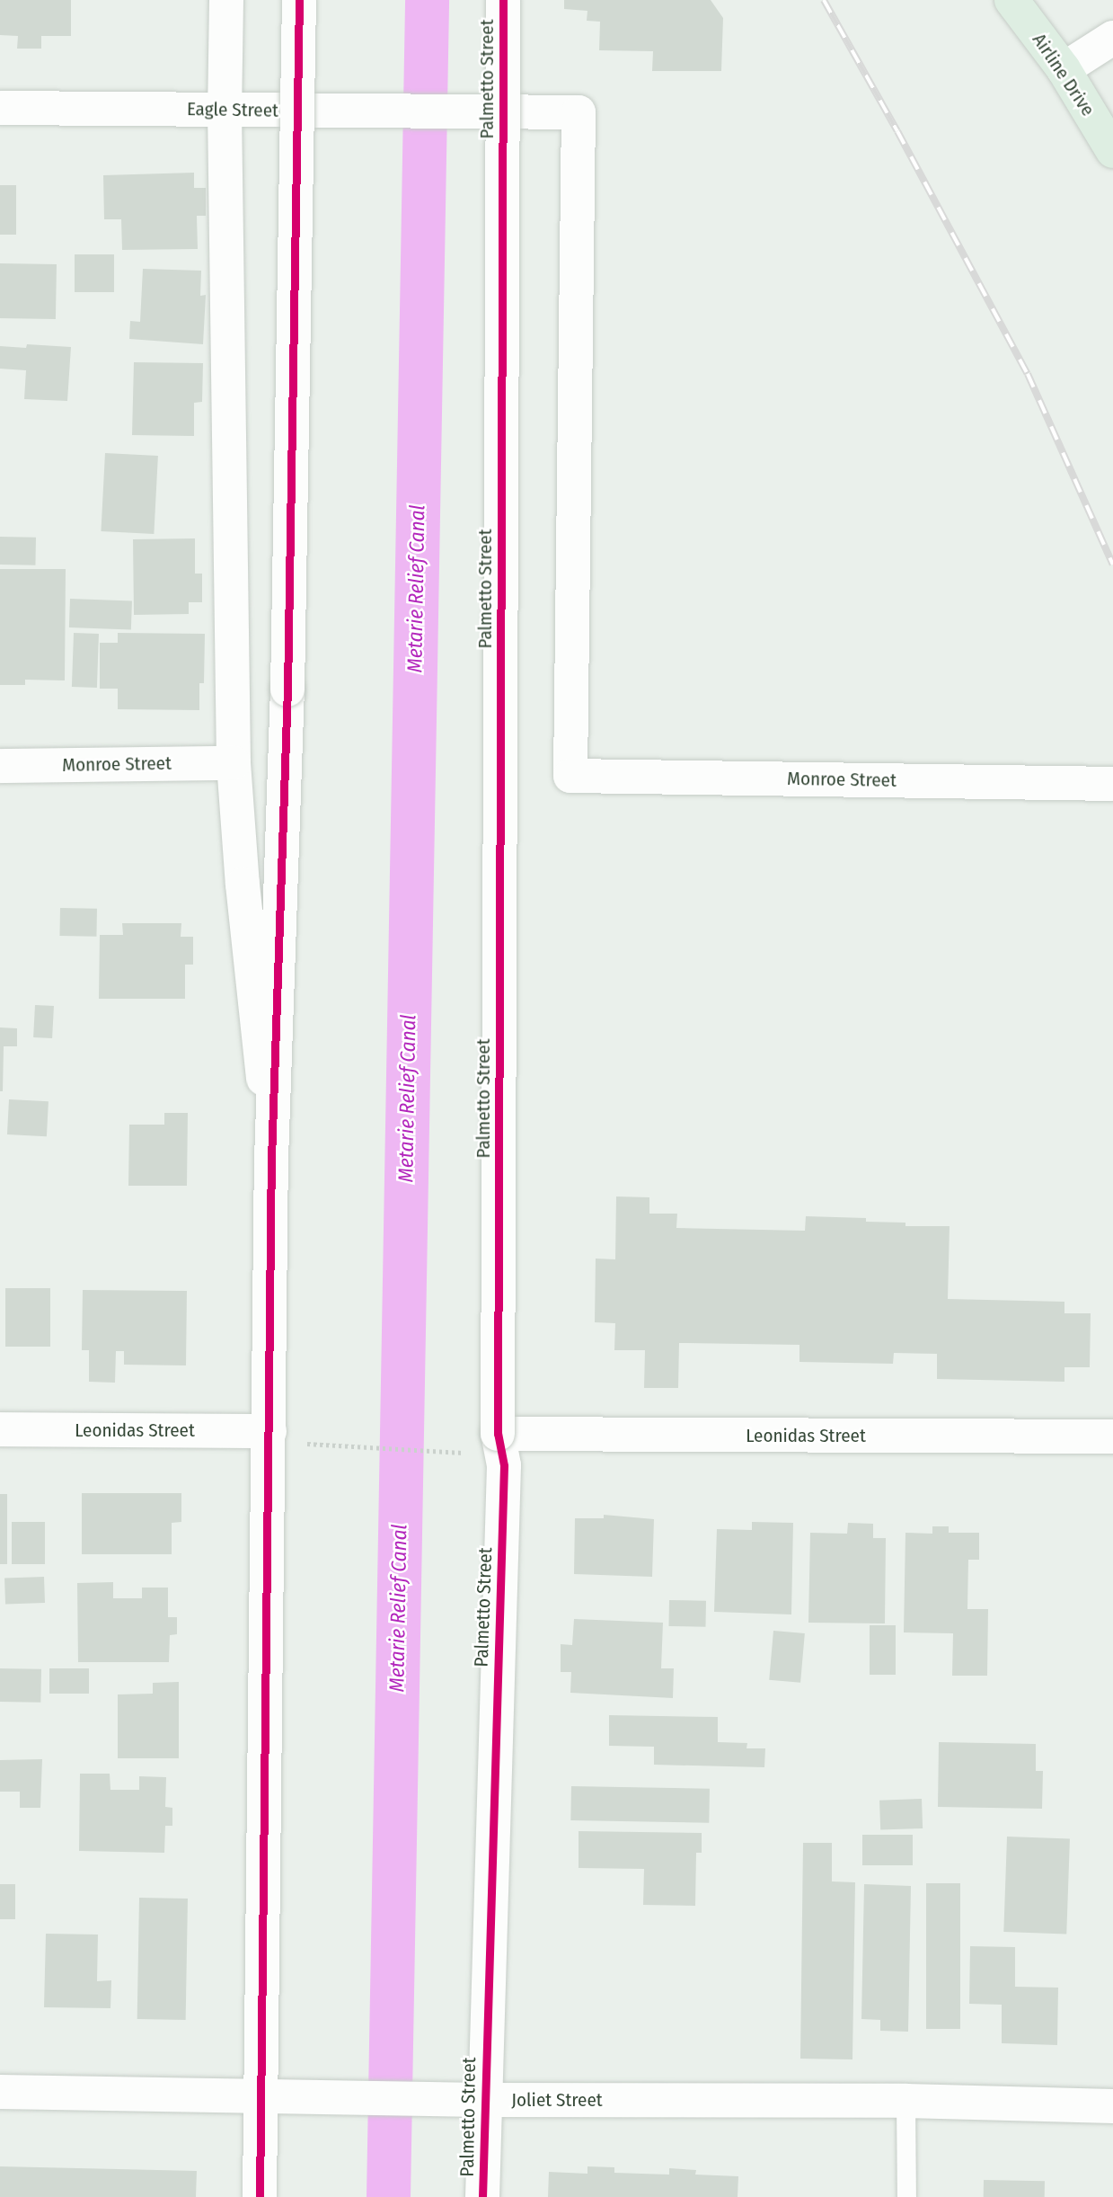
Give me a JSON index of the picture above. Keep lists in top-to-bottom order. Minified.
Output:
{"streets":{"highway":["Airline Drive"],"street":["Palmetto Street","Eagle Street","Monroe Street","Leonidas Street","Joliet Street"]},"crossings":[["Palmetto Street","Leonidas Street"],["Palmetto Street","Joliet Street"],["Eagle Street","Monroe Street"]],"water":["Metarie Relief Canal"]}
